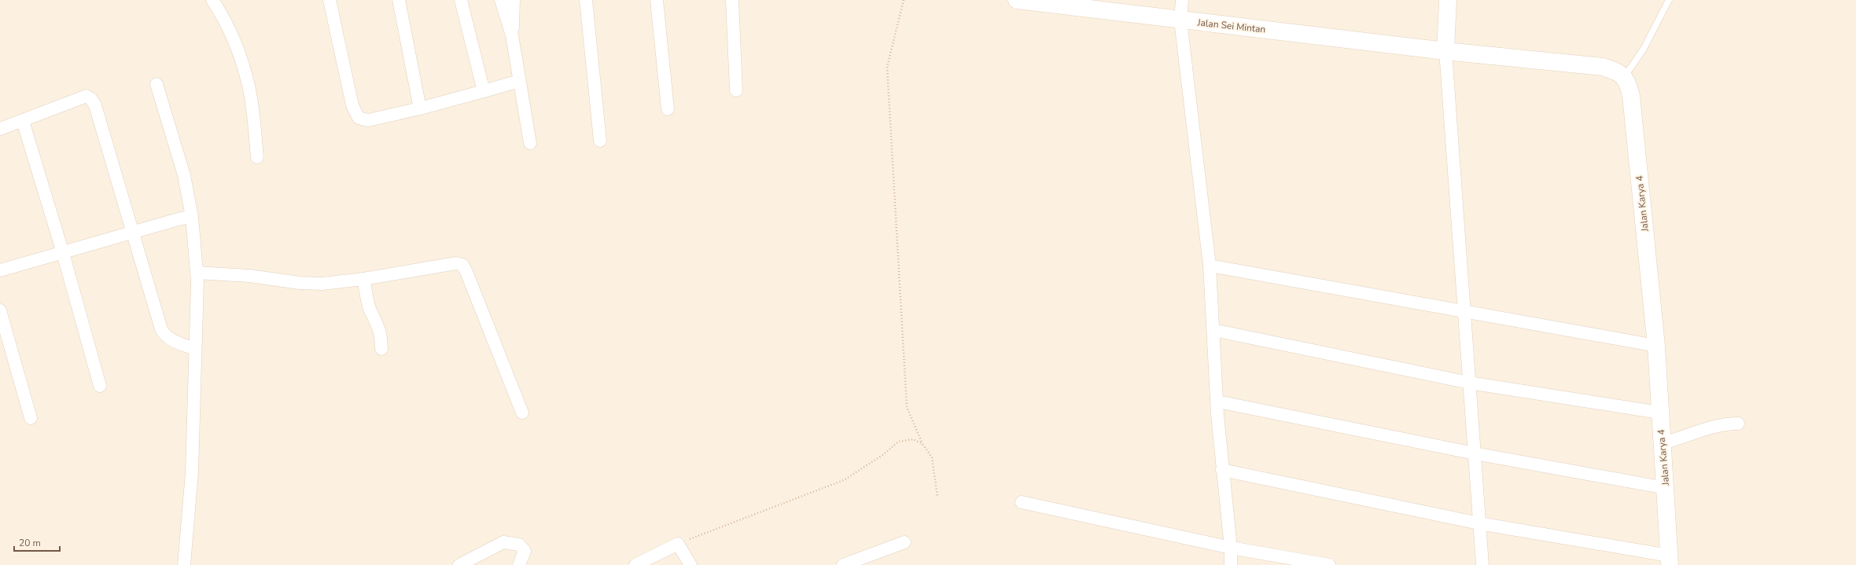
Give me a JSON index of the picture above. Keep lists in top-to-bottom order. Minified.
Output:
{"streets":{"main road":["Jalan Sei Mintan","Jalan Karya 4"]},"scale_bar":"20 m"}
